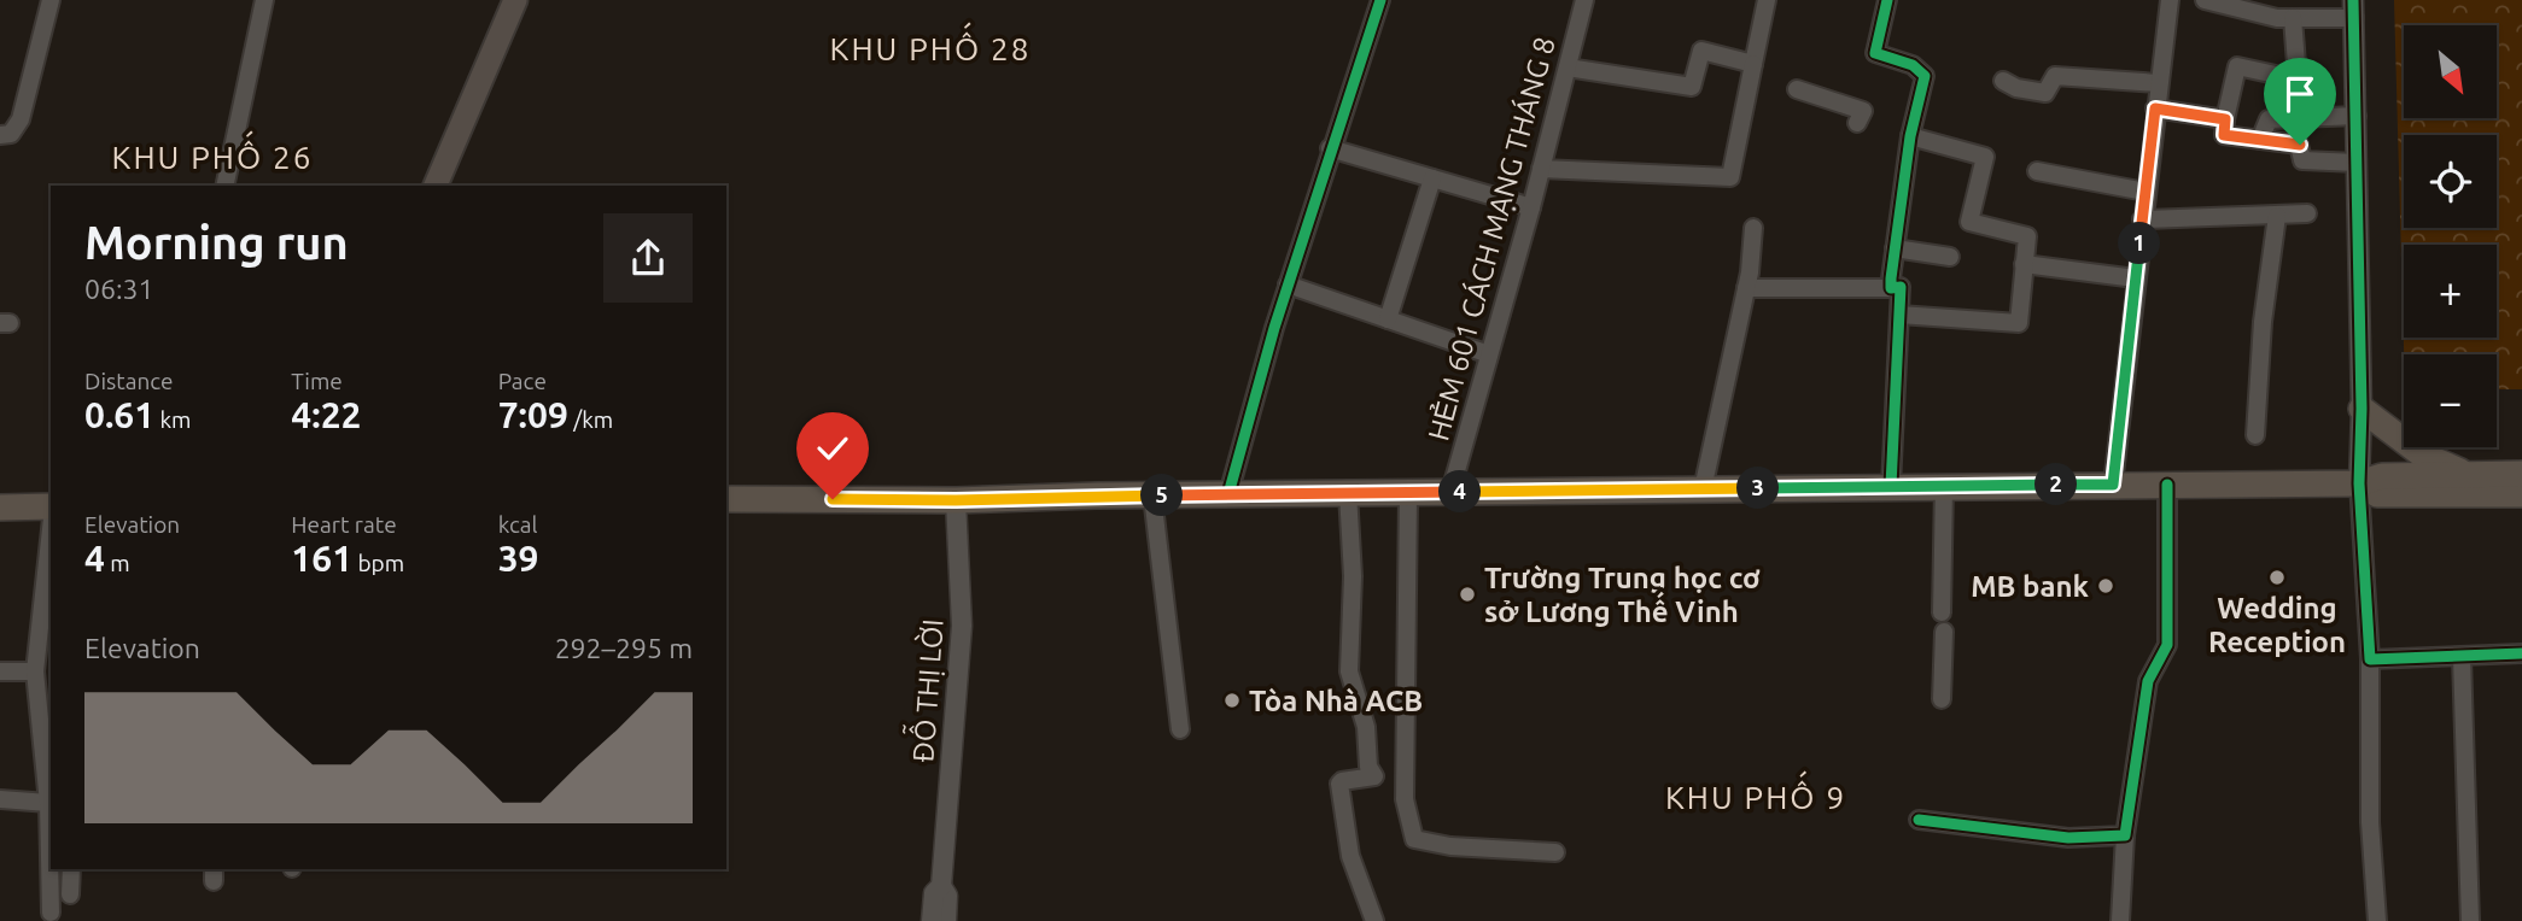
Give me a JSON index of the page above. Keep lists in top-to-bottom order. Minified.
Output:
{"streets":{"street":["HẺM 601 CÁCH MẠNG THÁNG 8","ĐỖ THỊ LỜI"]},"districts":["KHU PHỐ 28","KHU PHỐ 26","KHU PHỐ 9"],"places":["Wedding Reception","MB bank","Trường Trung học cơ sở Lương Thế Vinh","Tòa Nhà ACB"],"north":"bottom right","page":{"map_buttons":["+","−"],"heading":["Morning run","06:31"],"pins":["1","2","3","4","5"],"stats":[["Distance","0.61 km"],["Time","4:22"],["Pace","7:09 /km"],["Elevation","4 m"],["Heart rate","161 bpm"],["kcal","39"]],"chart":["Elevation","292–295 m"]}}
